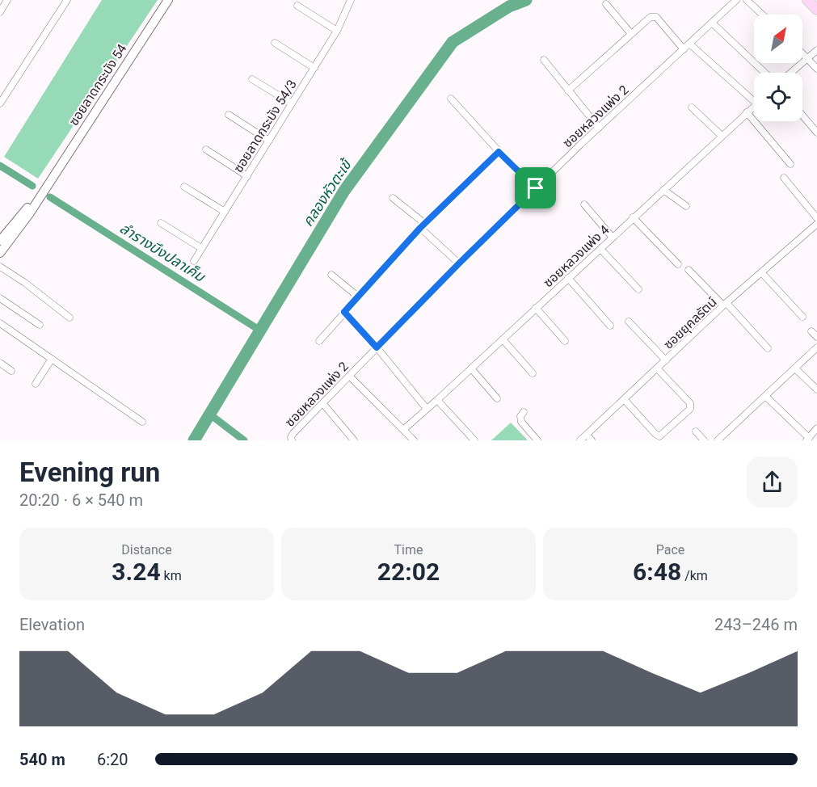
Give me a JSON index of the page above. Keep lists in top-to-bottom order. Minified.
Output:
{"streets":{"main road":["ซอยลาดกระบัง 54"],"street":["ซอยหลวงแพ่ง 2","ซอยลาดกระบัง 54/3","ซอยหลวงแพ่ง 4","ซอยยุคลรัตน์"]},"water":["คลองหัวตะเข้","ลำรางบึงปลาเค็ม"],"north":"top right","page":{"heading":["Evening run","20:20 · 6 × 540 m"],"stats":[["Distance","3.24 km"],["Time","22:02"],["Pace","6:48 /km"]],"chart":["Elevation","243–246 m"],"list":[{"name":"540 m","note":"6:20"}]}}
